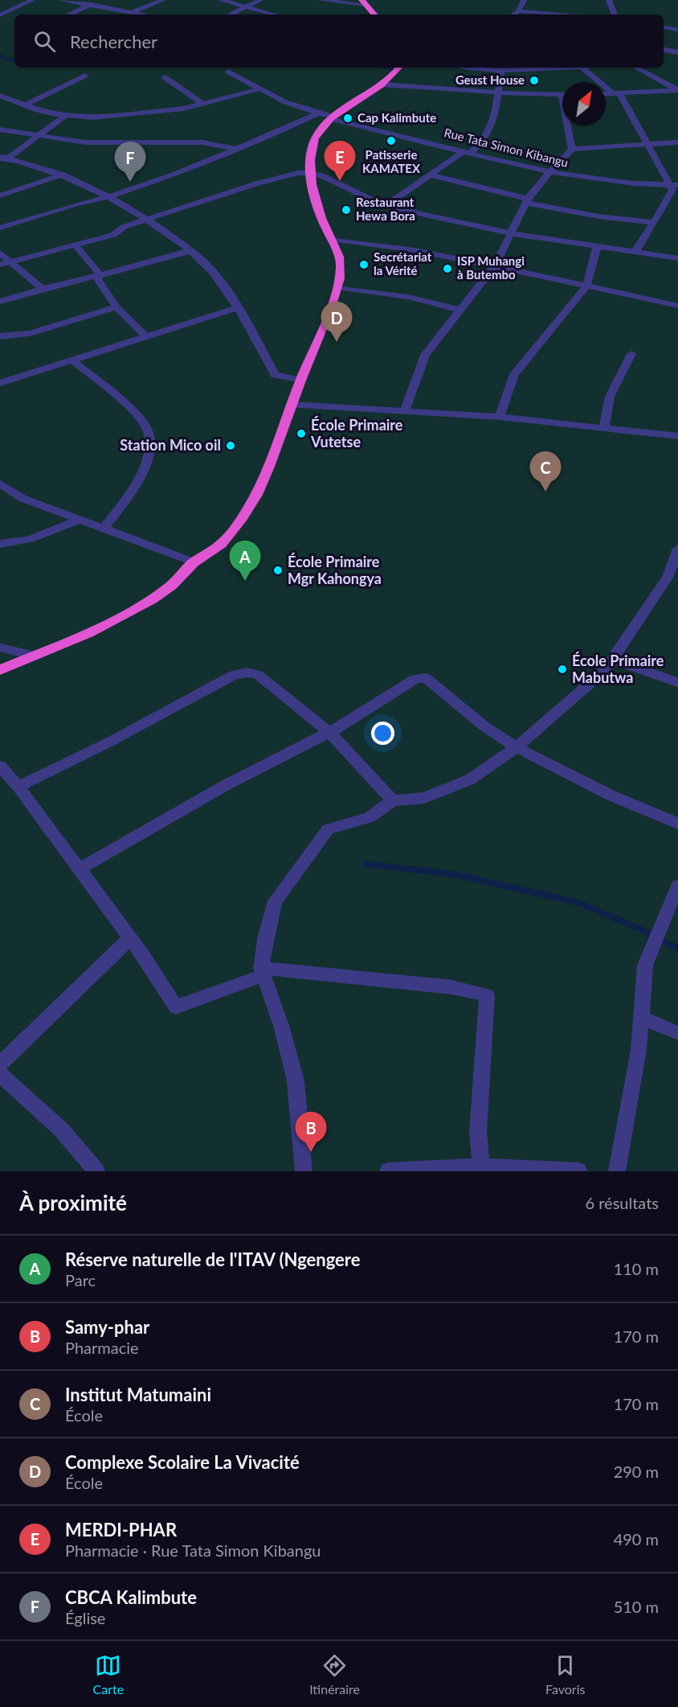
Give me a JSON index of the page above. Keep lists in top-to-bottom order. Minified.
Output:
{"streets":{"street":["Rue Tata Simon Kibangu"]},"places":["Geust House","Cap Kalimbute","Patisserie KAMATEX","Restaurant Hewa Bora","Secrétariat la Vérité","ISP Muhangi à Butembo","École Primaire Vutetse","Station Mico oil","École Primaire Mgr Kahongya","École Primaire Mabutwa"],"north":"top right","page":{"search":"Rechercher","pins":["E","F","D","C","A","B"],"heading":["À proximité","6 résultats"],"list":[{"mark":"A","name":"Réserve naturelle de l'ITAV (Ngengere","note":"Parc","value":"110 m"},{"mark":"B","name":"Samy-phar","note":"Pharmacie","value":"170 m"},{"mark":"C","name":"Institut Matumaini","note":"École","value":"170 m"},{"mark":"D","name":"Complexe Scolaire La Vivacité","note":"École","value":"290 m"},{"mark":"E","name":"MERDI-PHAR","note":"Pharmacie · Rue Tata Simon Kibangu","value":"490 m"},{"mark":"F","name":"CBCA Kalimbute","note":"Église","value":"510 m"}],"nav":["Carte","Itinéraire","Favoris"]}}
